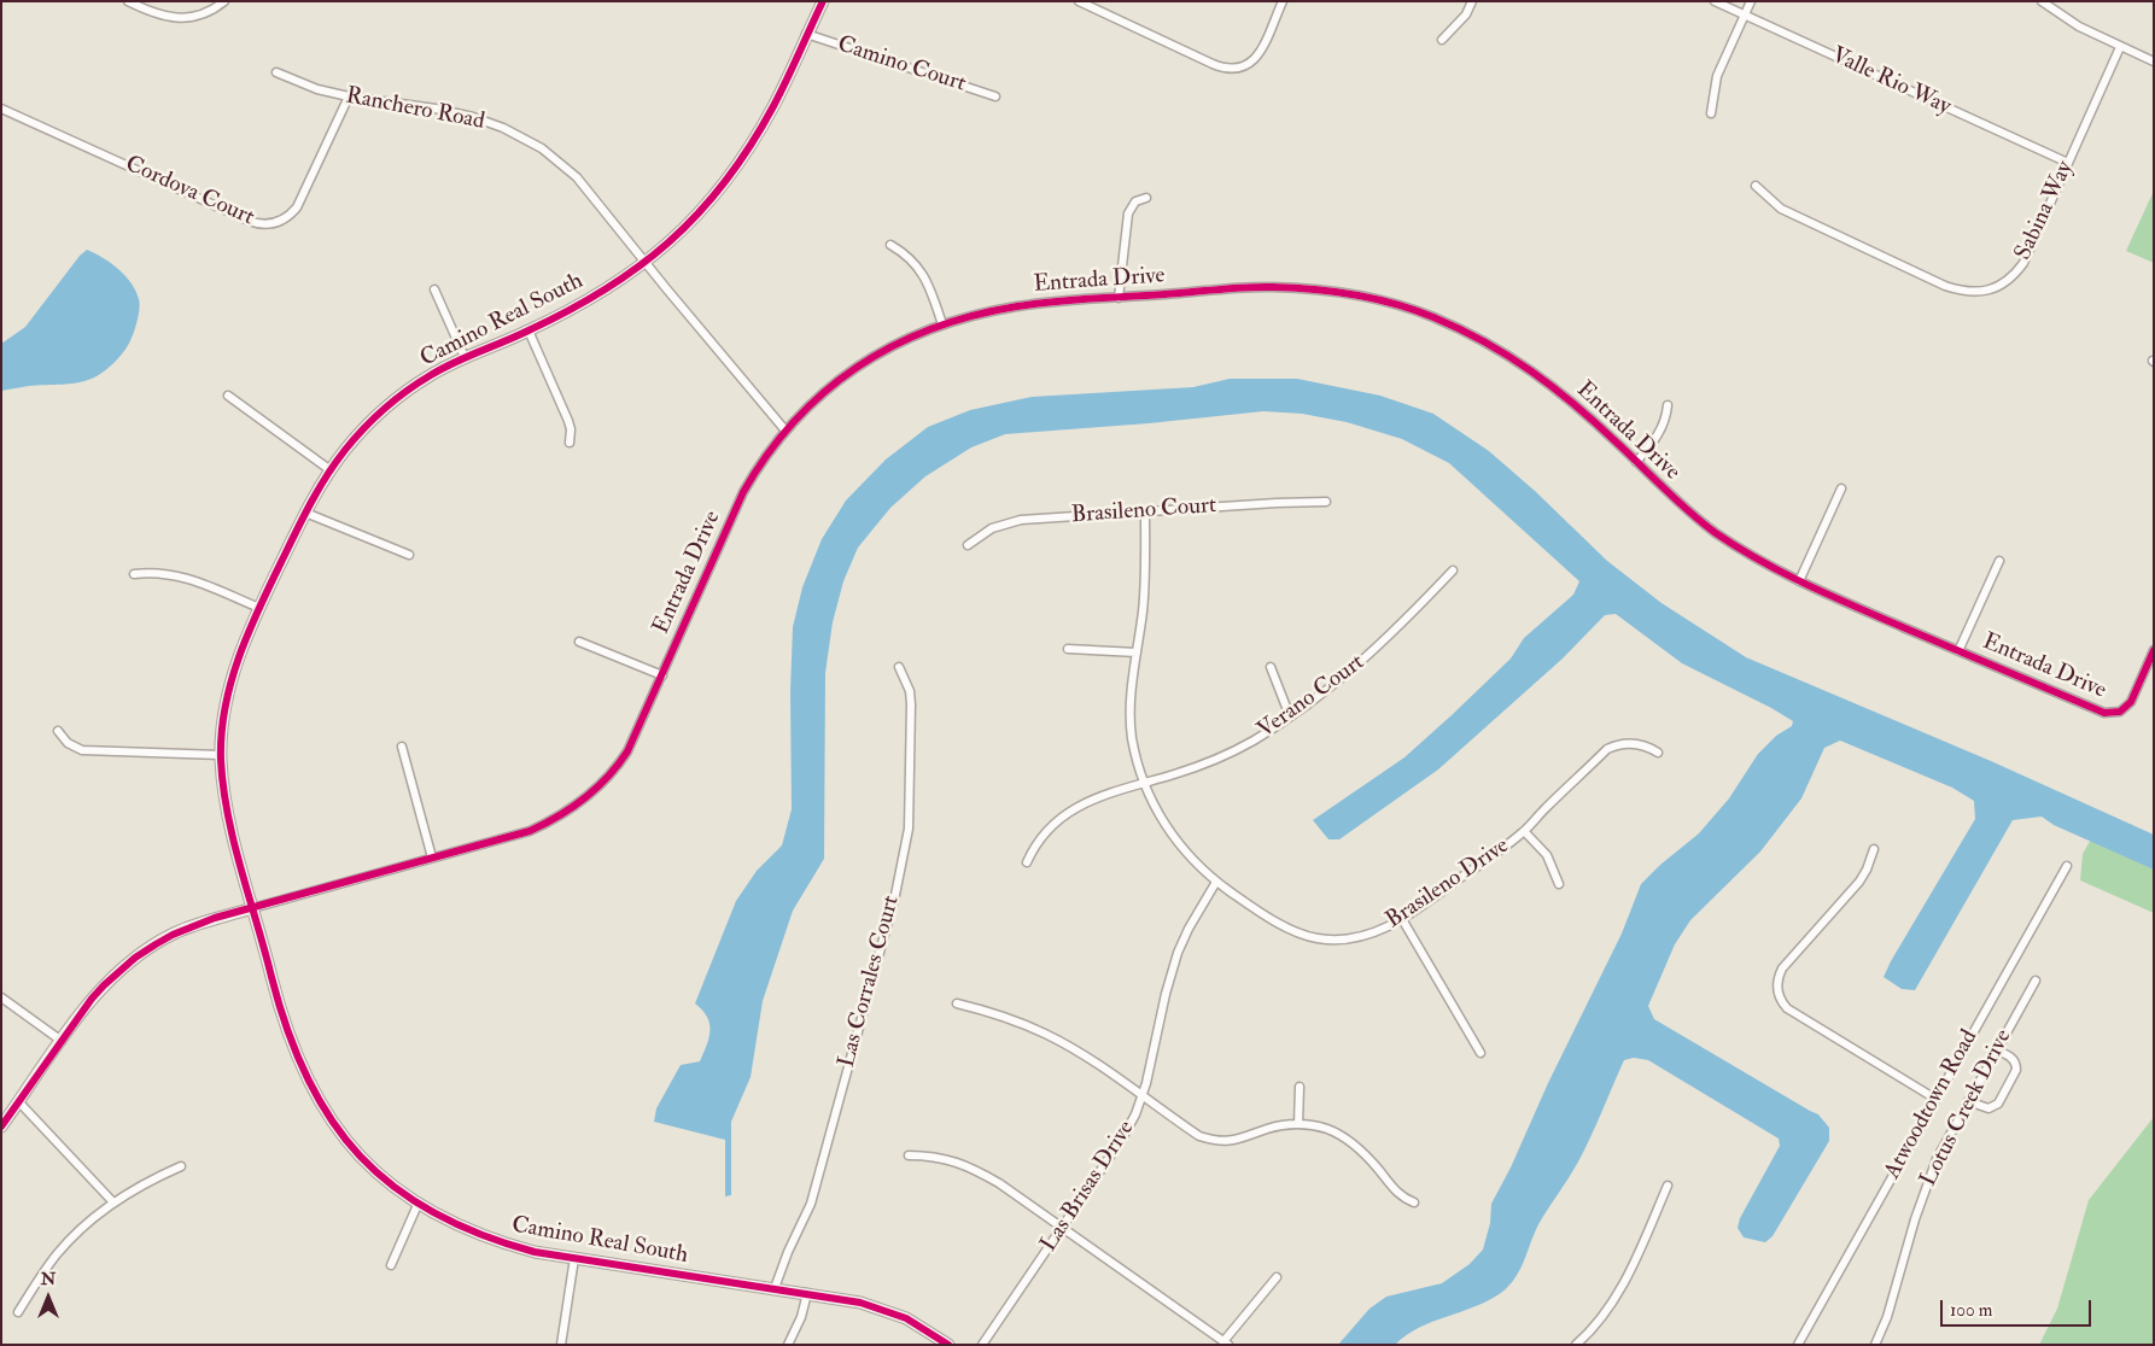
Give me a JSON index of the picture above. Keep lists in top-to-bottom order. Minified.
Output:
{"streets":{"street":["Camino Court","Valle Rio Way","Ranchero Road","Cordova Court","Sabina Way","Entrada Drive","Camino Real South","Brasileno Court","Verano Court","Brasileno Drive","Las Corrales Court","Atwoodtown Road","Lotus Creek Drive","Las Brisas Drive"]},"crossings":[["Camino Court","Camino Real South"],["Valle Rio Way","Sabina Way"],["Ranchero Road","Cordova Court"],["Ranchero Road","Entrada Drive"],["Ranchero Road","Camino Real South"],["Entrada Drive","Camino Real South"],["Camino Real South","Las Corrales Court"],["Brasileno Court","Brasileno Drive"],["Verano Court","Brasileno Drive"],["Brasileno Drive","Las Brisas Drive"]],"scale_bar":"100 m","north":"top"}
